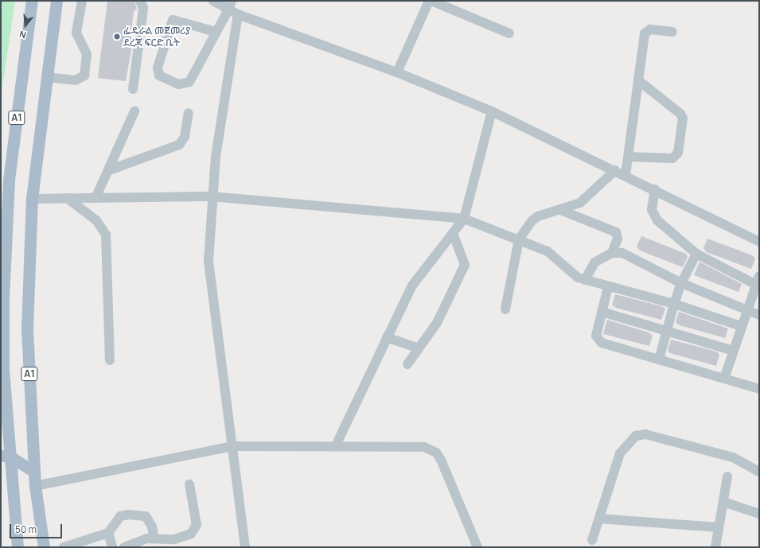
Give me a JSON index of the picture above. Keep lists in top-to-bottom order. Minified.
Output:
{"streets":{"main road":["A1"]},"places":["ፌዴራል መጀመሪያ ደረጃ ፍርድ ቤት"],"scale_bar":"50 m","north":"bottom"}
